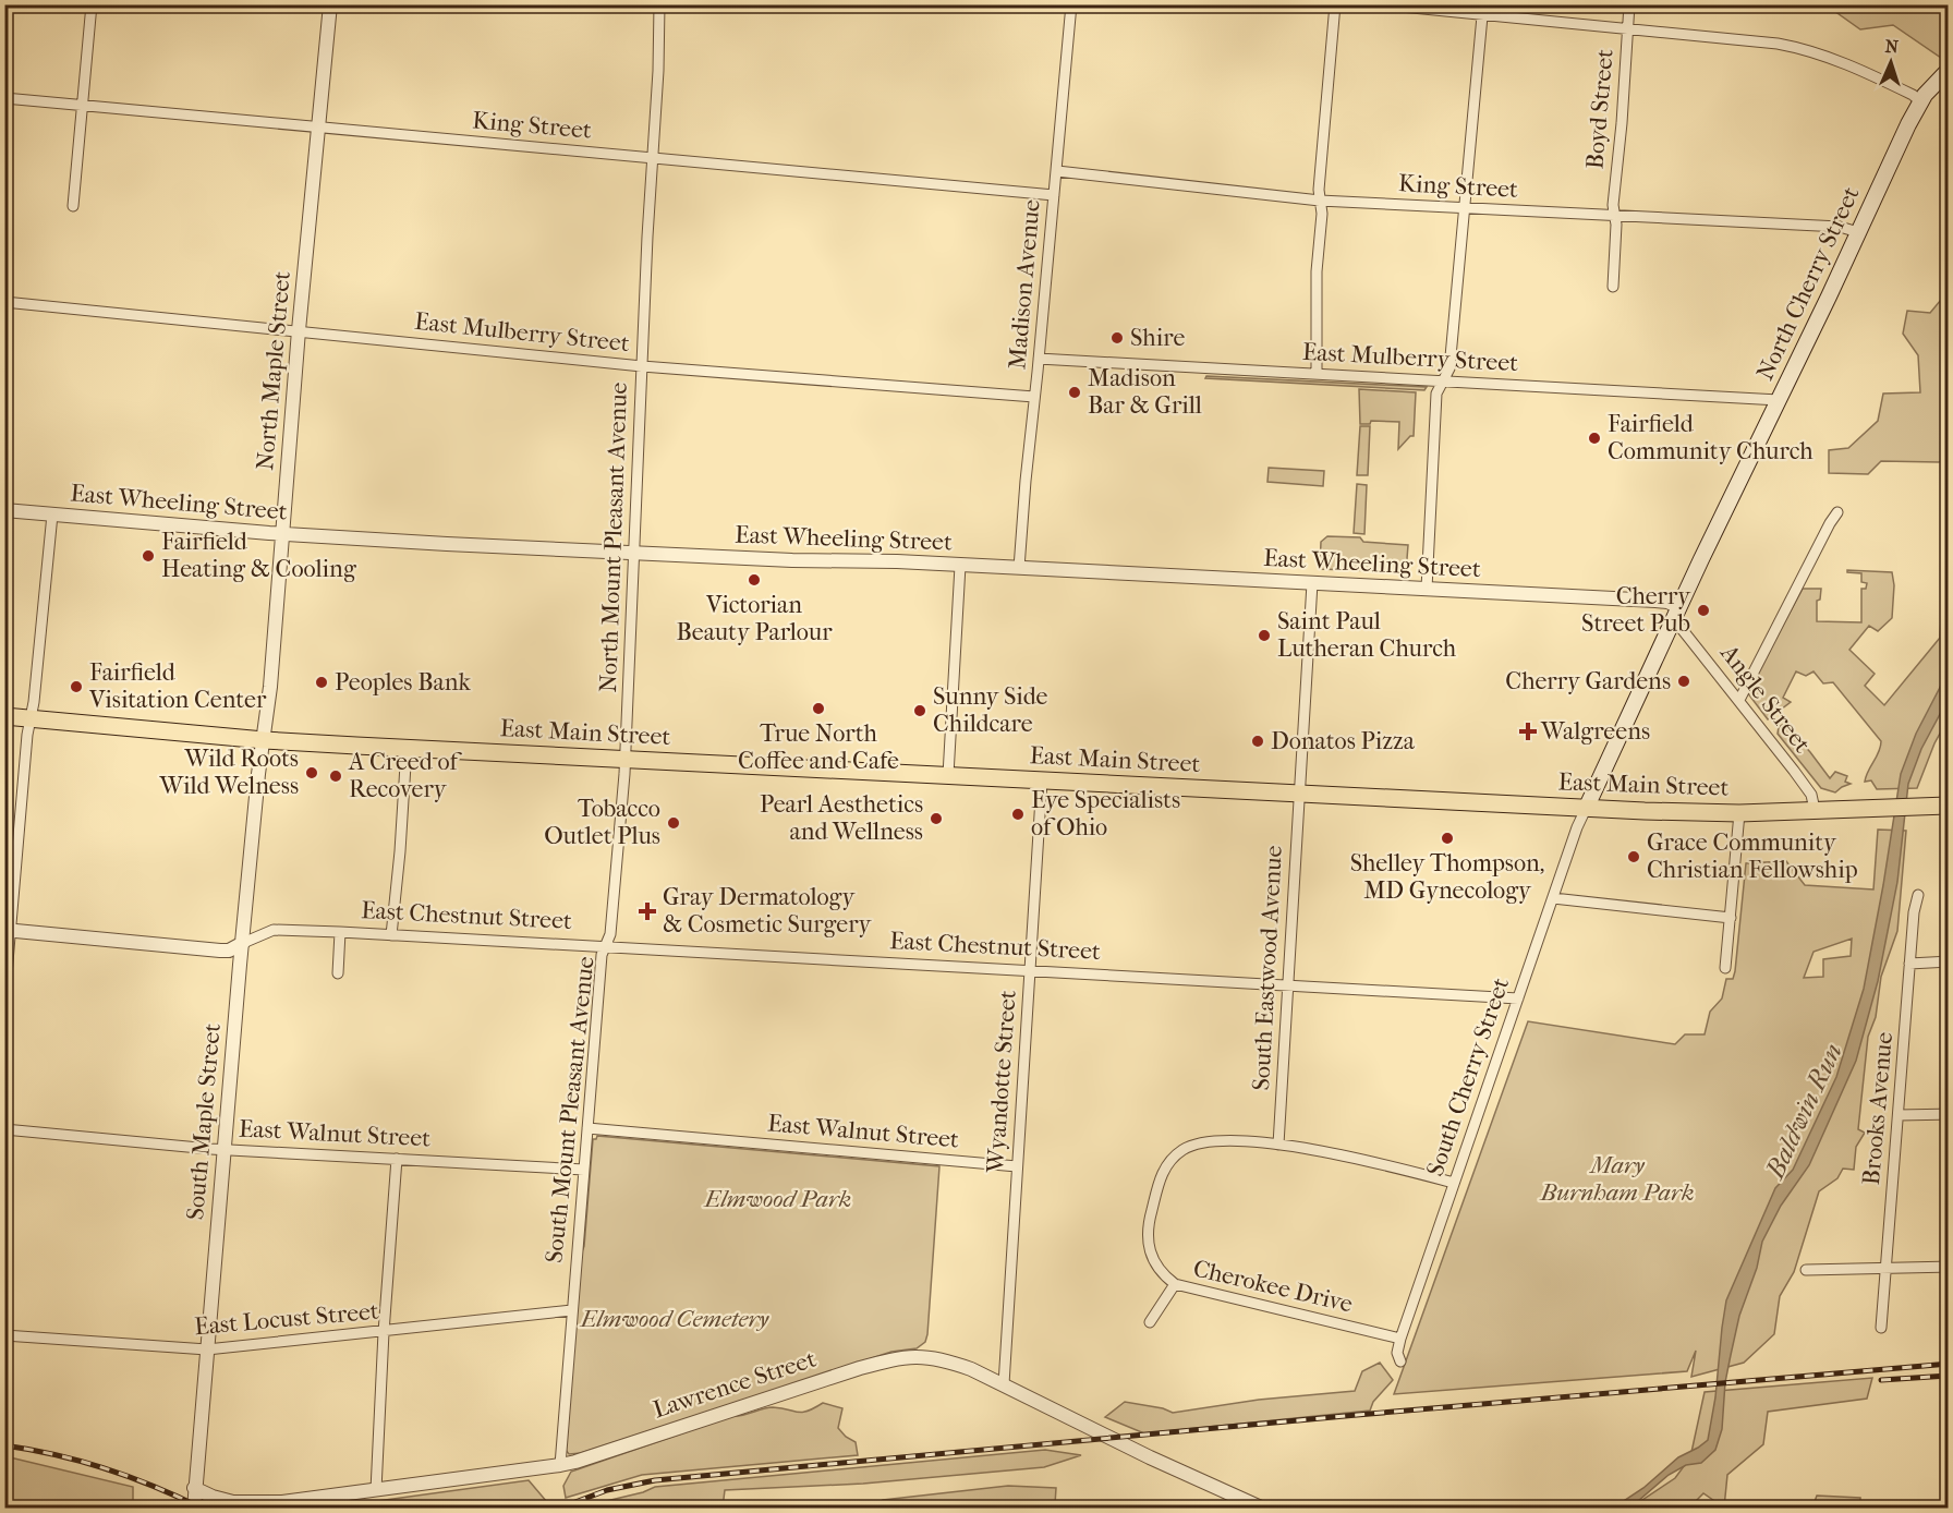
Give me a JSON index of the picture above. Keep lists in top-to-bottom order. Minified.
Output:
{"streets":{"main road":["North Cherry Street","East Main Street"],"street":["Boyd Street","King Street","Madison Avenue","East Mulberry Street","North Maple Street","East Wheeling Street","North Mount Pleasant Avenue","Angle Street","East Chestnut Street","South Eastwood Avenue","South Cherry Street","Wyandotte Street","Brooks Avenue","South Mount Pleasant Avenue","South Maple Street","East Walnut Street","Cherokee Drive","East Locust Street","Lawrence Street"]},"crossings":[["Boyd Street","King Street"],["King Street","North Cherry Street"],["King Street","Madison Avenue"],["King Street","North Maple Street"],["King Street","North Mount Pleasant Avenue"],["North Cherry Street","East Mulberry Street"],["North Cherry Street","East Wheeling Street"],["North Cherry Street","Angle Street"],["North Cherry Street","East Main Street"],["North Cherry Street","South Cherry Street"],["Madison Avenue","East Mulberry Street"],["Madison Avenue","East Wheeling Street"],["East Mulberry Street","North Maple Street"],["East Mulberry Street","North Mount Pleasant Avenue"],["North Maple Street","East Wheeling Street"],["North Maple Street","East Main Street"],["North Maple Street","South Maple Street"],["East Wheeling Street","North Mount Pleasant Avenue"],["East Wheeling Street","Angle Street"],["East Wheeling Street","South Eastwood Avenue"],["North Mount Pleasant Avenue","East Main Street"],["North Mount Pleasant Avenue","South Mount Pleasant Avenue"],["Angle Street","East Main Street"],["East Main Street","South Eastwood Avenue"],["East Main Street","South Cherry Street"],["East Main Street","Wyandotte Street"],["East Main Street","South Mount Pleasant Avenue"],["East Main Street","South Maple Street"],["East Chestnut Street","South Eastwood Avenue"],["East Chestnut Street","South Cherry Street"],["East Chestnut Street","Wyandotte Street"],["East Chestnut Street","South Mount Pleasant Avenue"],["East Chestnut Street","South Maple Street"],["South Eastwood Avenue","Cherokee Drive"],["South Cherry Street","Cherokee Drive"],["Wyandotte Street","East Walnut Street"],["Wyandotte Street","Lawrence Street"],["South Mount Pleasant Avenue","East Walnut Street"],["South Mount Pleasant Avenue","East Locust Street"],["South Mount Pleasant Avenue","Lawrence Street"],["South Maple Street","East Walnut Street"],["South Maple Street","East Locust Street"],["South Maple Street","Lawrence Street"]],"water":["Baldwin Run"],"parks":["Mary Burnham Park","Elmwood Park","Elmwood Cemetery"],"places":{"other":["Shire","Madison Bar & Grill","Fairfield Community Church","Fairfield Heating & Cooling","Victorian Beauty Parlour","Cherry Street Pub","Saint Paul Lutheran Church","Cherry Gardens","Peoples Bank","Fairfield Visitation Center","True North Coffee and Cafe","Sunny Side Childcare","Donatos Pizza","Wild Roots Wild Welness","A Creed of Recovery","Eye Specialists of Ohio","Pearl Aesthetics and Wellness","Tobacco Outlet Plus","Shelley Thompson, MD Gynecology","Grace Community Christian Fellowship"],"health":["Walgreens","Gray Dermatology & Cosmetic Surgery"]},"north":"top"}
